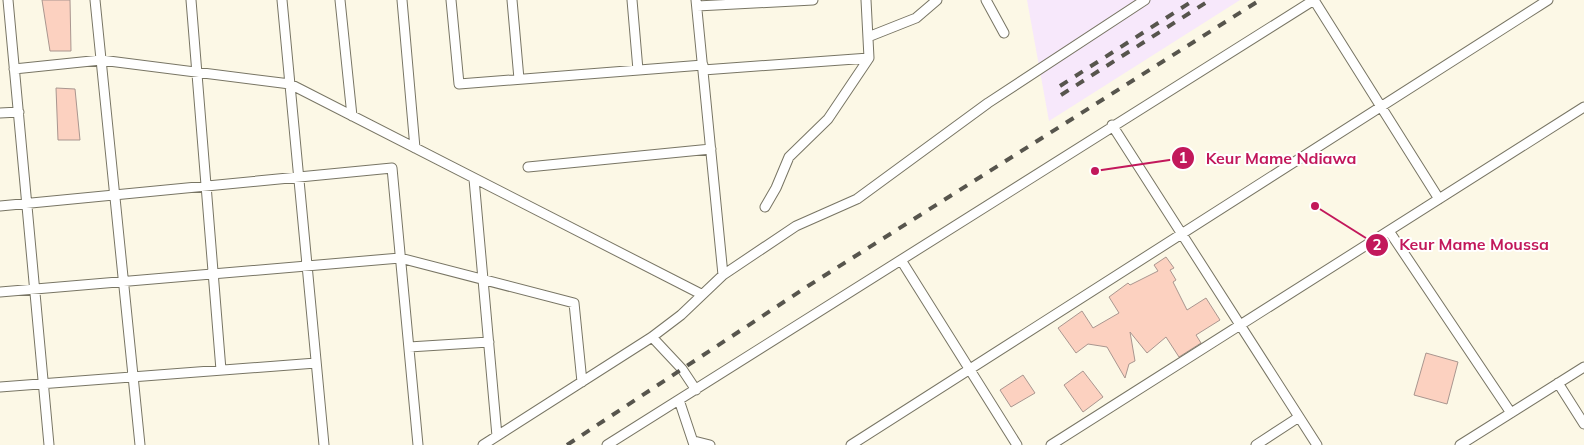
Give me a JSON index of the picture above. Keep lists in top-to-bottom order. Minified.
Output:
{"places":["Keur Mame Ndiawa","Keur Mame Moussa"]}
